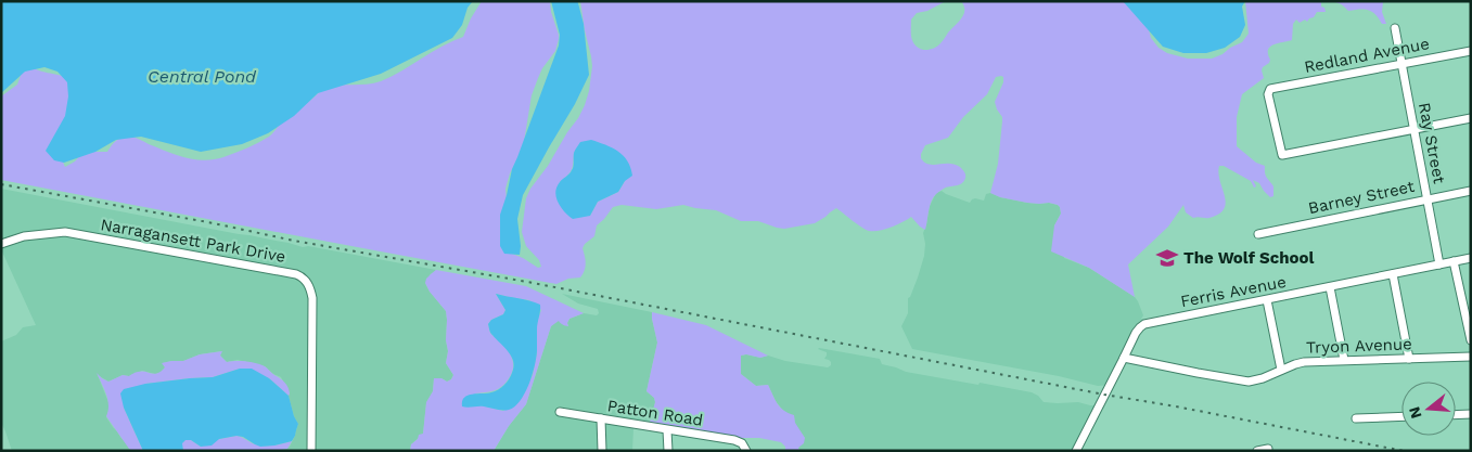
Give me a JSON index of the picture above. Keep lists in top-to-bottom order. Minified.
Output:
{"streets":{"street":["Redland Avenue","Ray Street","Barney Street","Narragansett Park Drive","Ferris Avenue","Tryon Avenue","Patton Road"]},"crossings":[["Redland Avenue","Ray Street"],["Ray Street","Barney Street"],["Ray Street","Ferris Avenue"],["Ferris Avenue","Tryon Avenue"]],"water":["Central Pond"],"places":{"school or university":["The Wolf School"]},"north":"left"}
